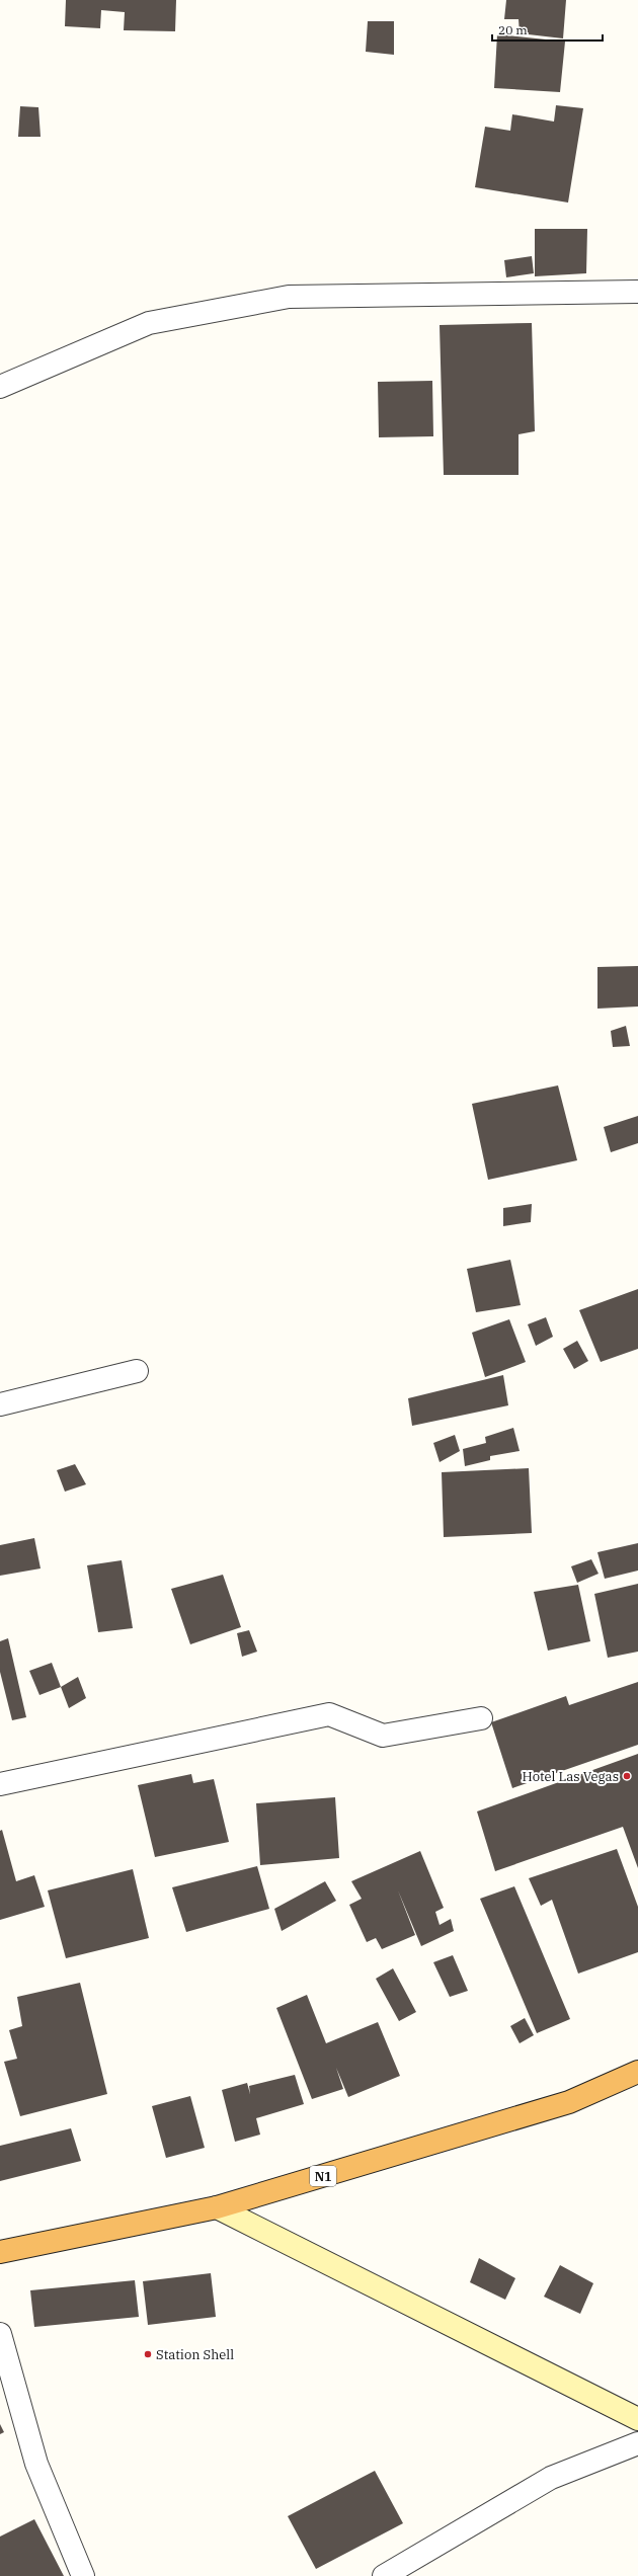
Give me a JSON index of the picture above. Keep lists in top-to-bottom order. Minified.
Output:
{"streets":{"highway":["N1"]},"places":["Hotel Las Vegas","Station Shell"],"scale_bar":"20 m"}
